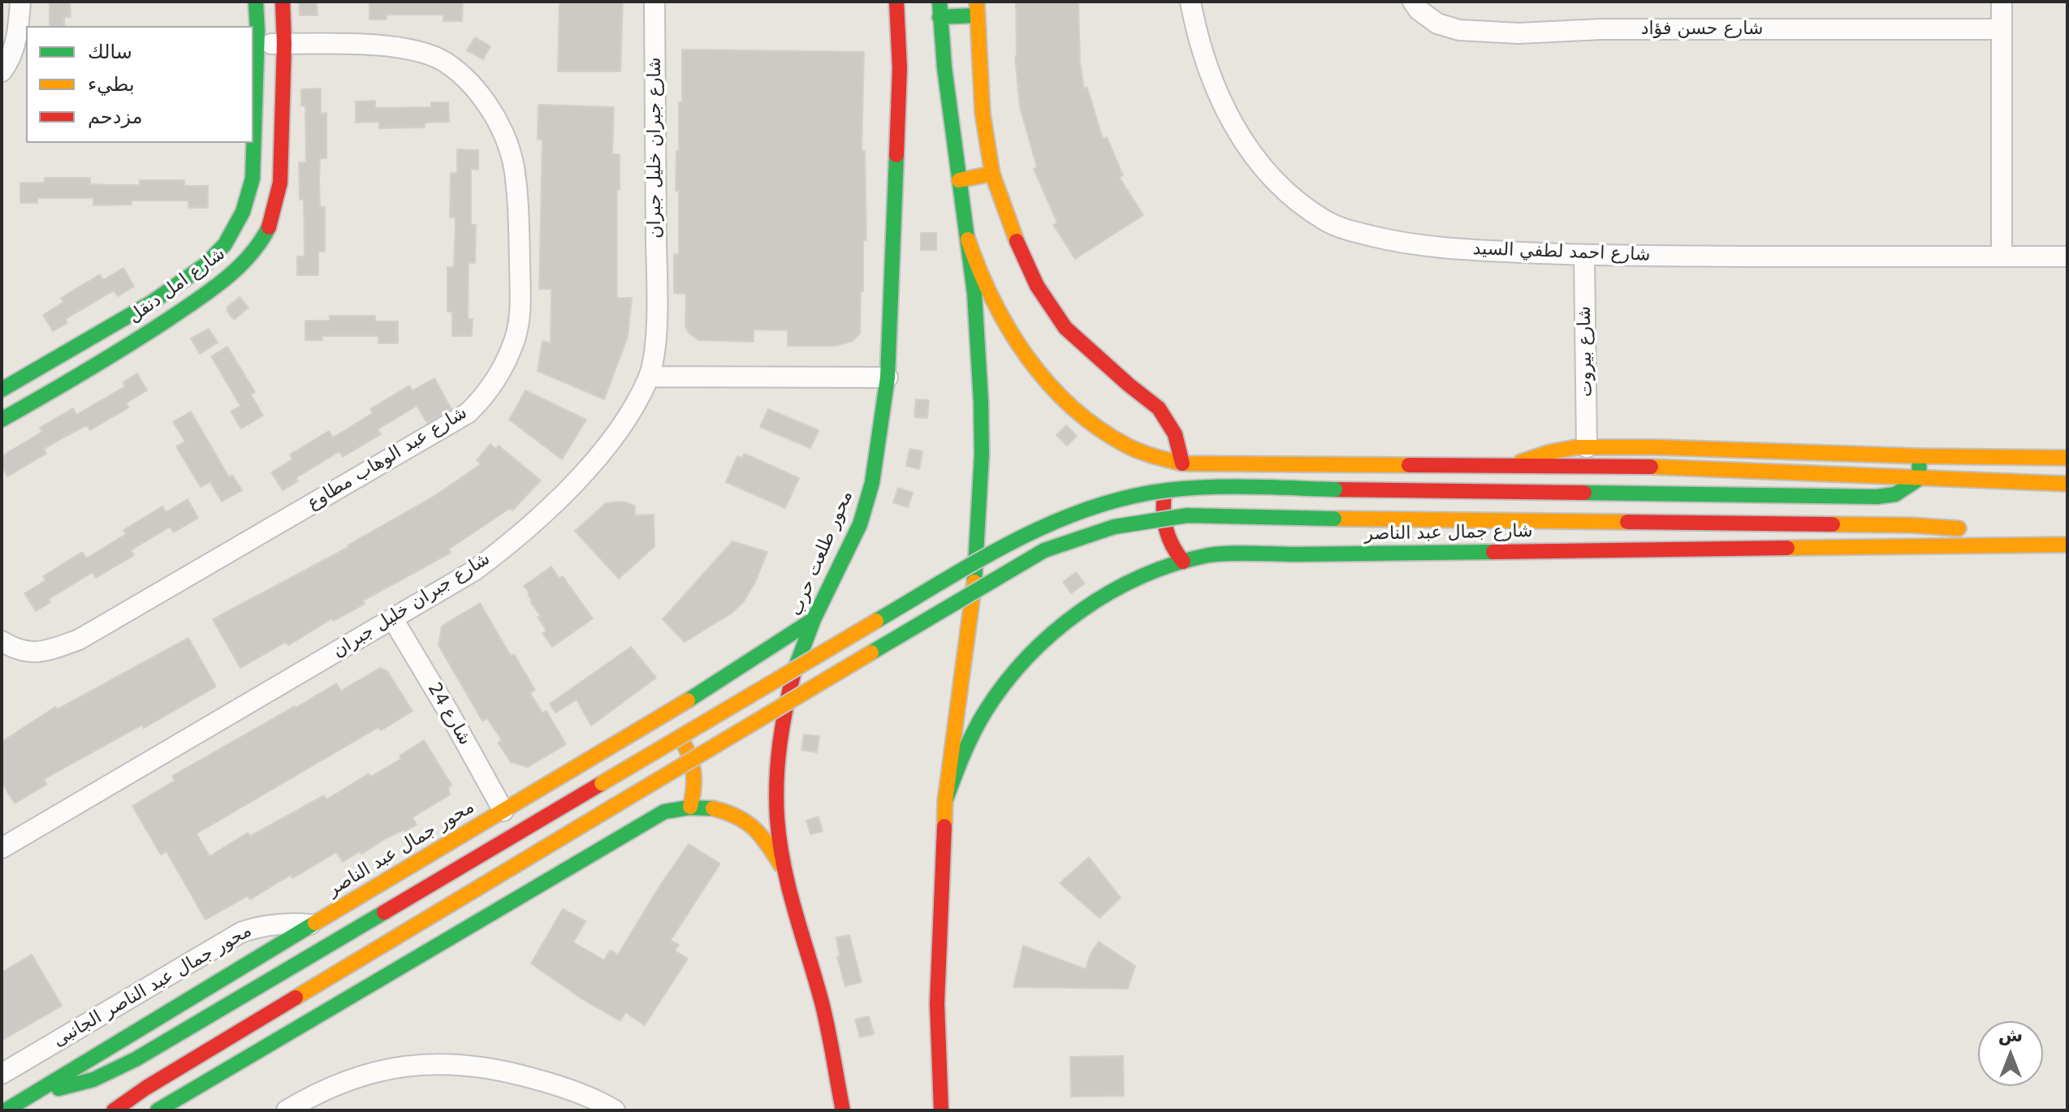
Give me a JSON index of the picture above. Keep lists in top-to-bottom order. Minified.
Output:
{"streets":{"main road":["شارع امل دنقل","شارع جمال عبد الناصر","محور طلعت حرب","محور جمال عبد الناصر"],"street":["شارع حسن فؤاد","شارع جبران خليل جبران","شارع احمد لطفي السيد","شارع بيروت","شارع عبد الوهاب مطاوع","شارع 24","محور جمال عبد الناصر الجانبى"]},"crossings":[["شارع جبران خليل جبران","شارع 24"],["شارع احمد لطفي السيد","شارع بيروت"],["شارع امل دنقل","شارع عبد الوهاب مطاوع"],["محور طلعت حرب","محور جمال عبد الناصر"],["شارع 24","محور جمال عبد الناصر"],["محور جمال عبد الناصر","محور جمال عبد الناصر الجانبى"]],"legend":["سالك","بطيء","مزدحم"],"north":"top"}
